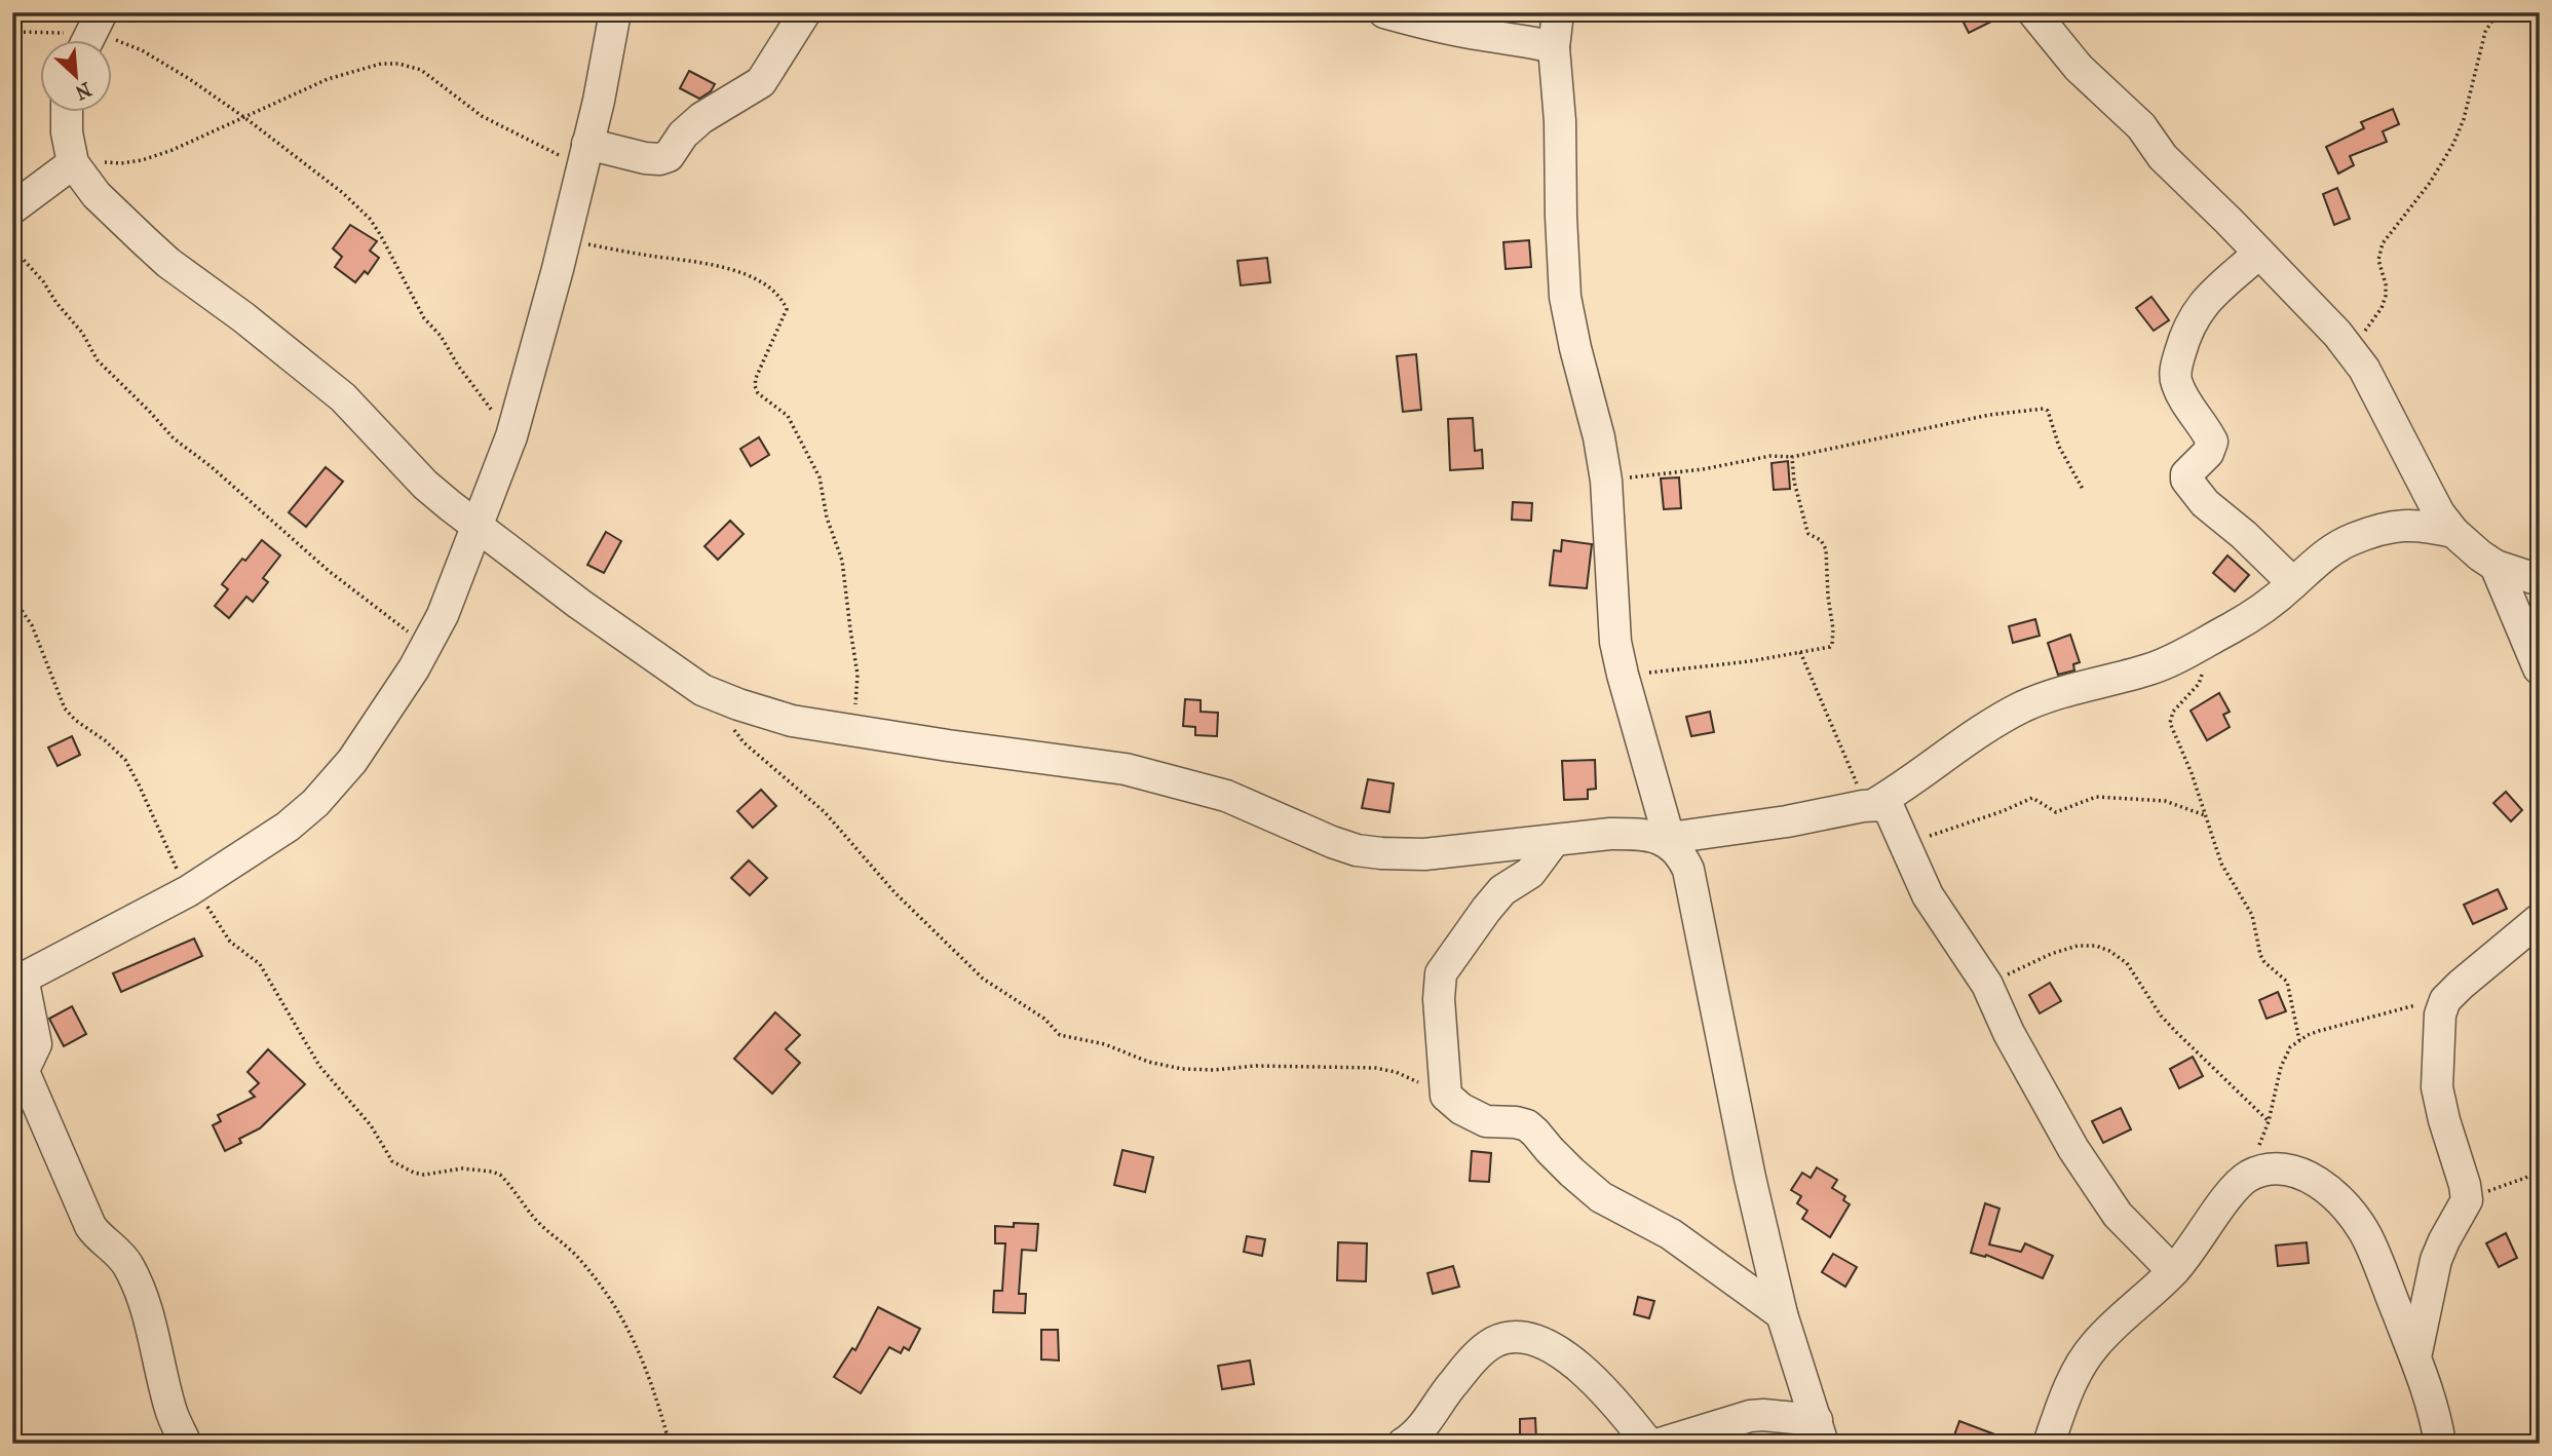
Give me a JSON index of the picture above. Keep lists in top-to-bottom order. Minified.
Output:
{"north":"bottom right"}
